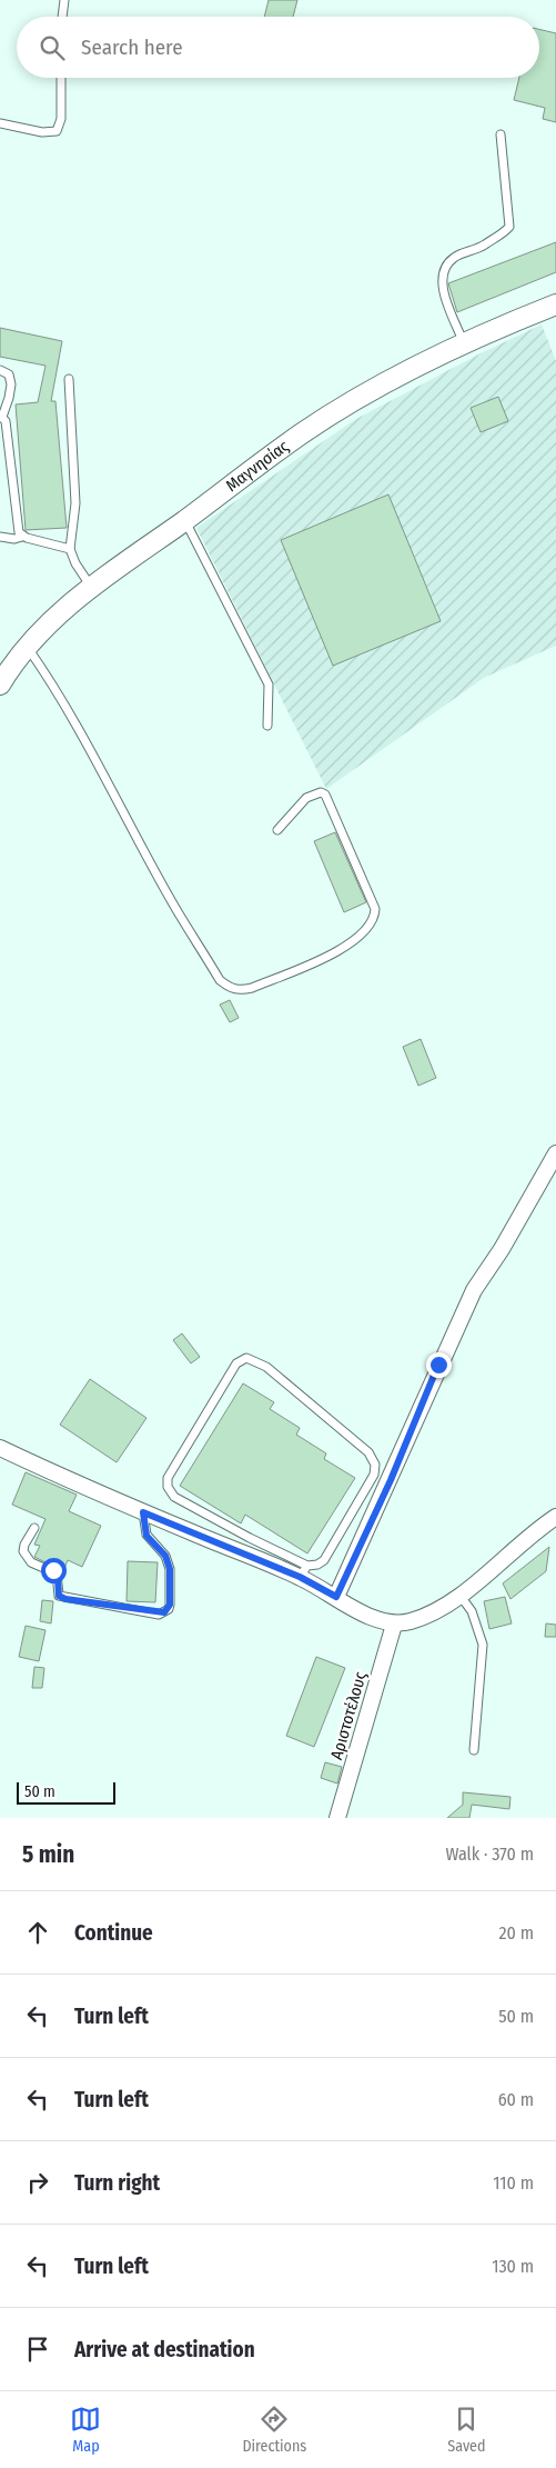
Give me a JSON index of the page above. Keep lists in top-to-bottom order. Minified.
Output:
{"streets":{"street":["Μαγνησίας","Αριστοτέλους"]},"scale_bar":"50 m","page":{"search":"Search here","scale":"50 m","heading":["5 min","Walk · 370 m"],"list":[["Continue","20 m"],["Turn left","50 m"],["Turn left","60 m"],["Turn right","110 m"],["Turn left","130 m"],"Arrive at destination"],"nav":["Map","Directions","Saved"]}}
